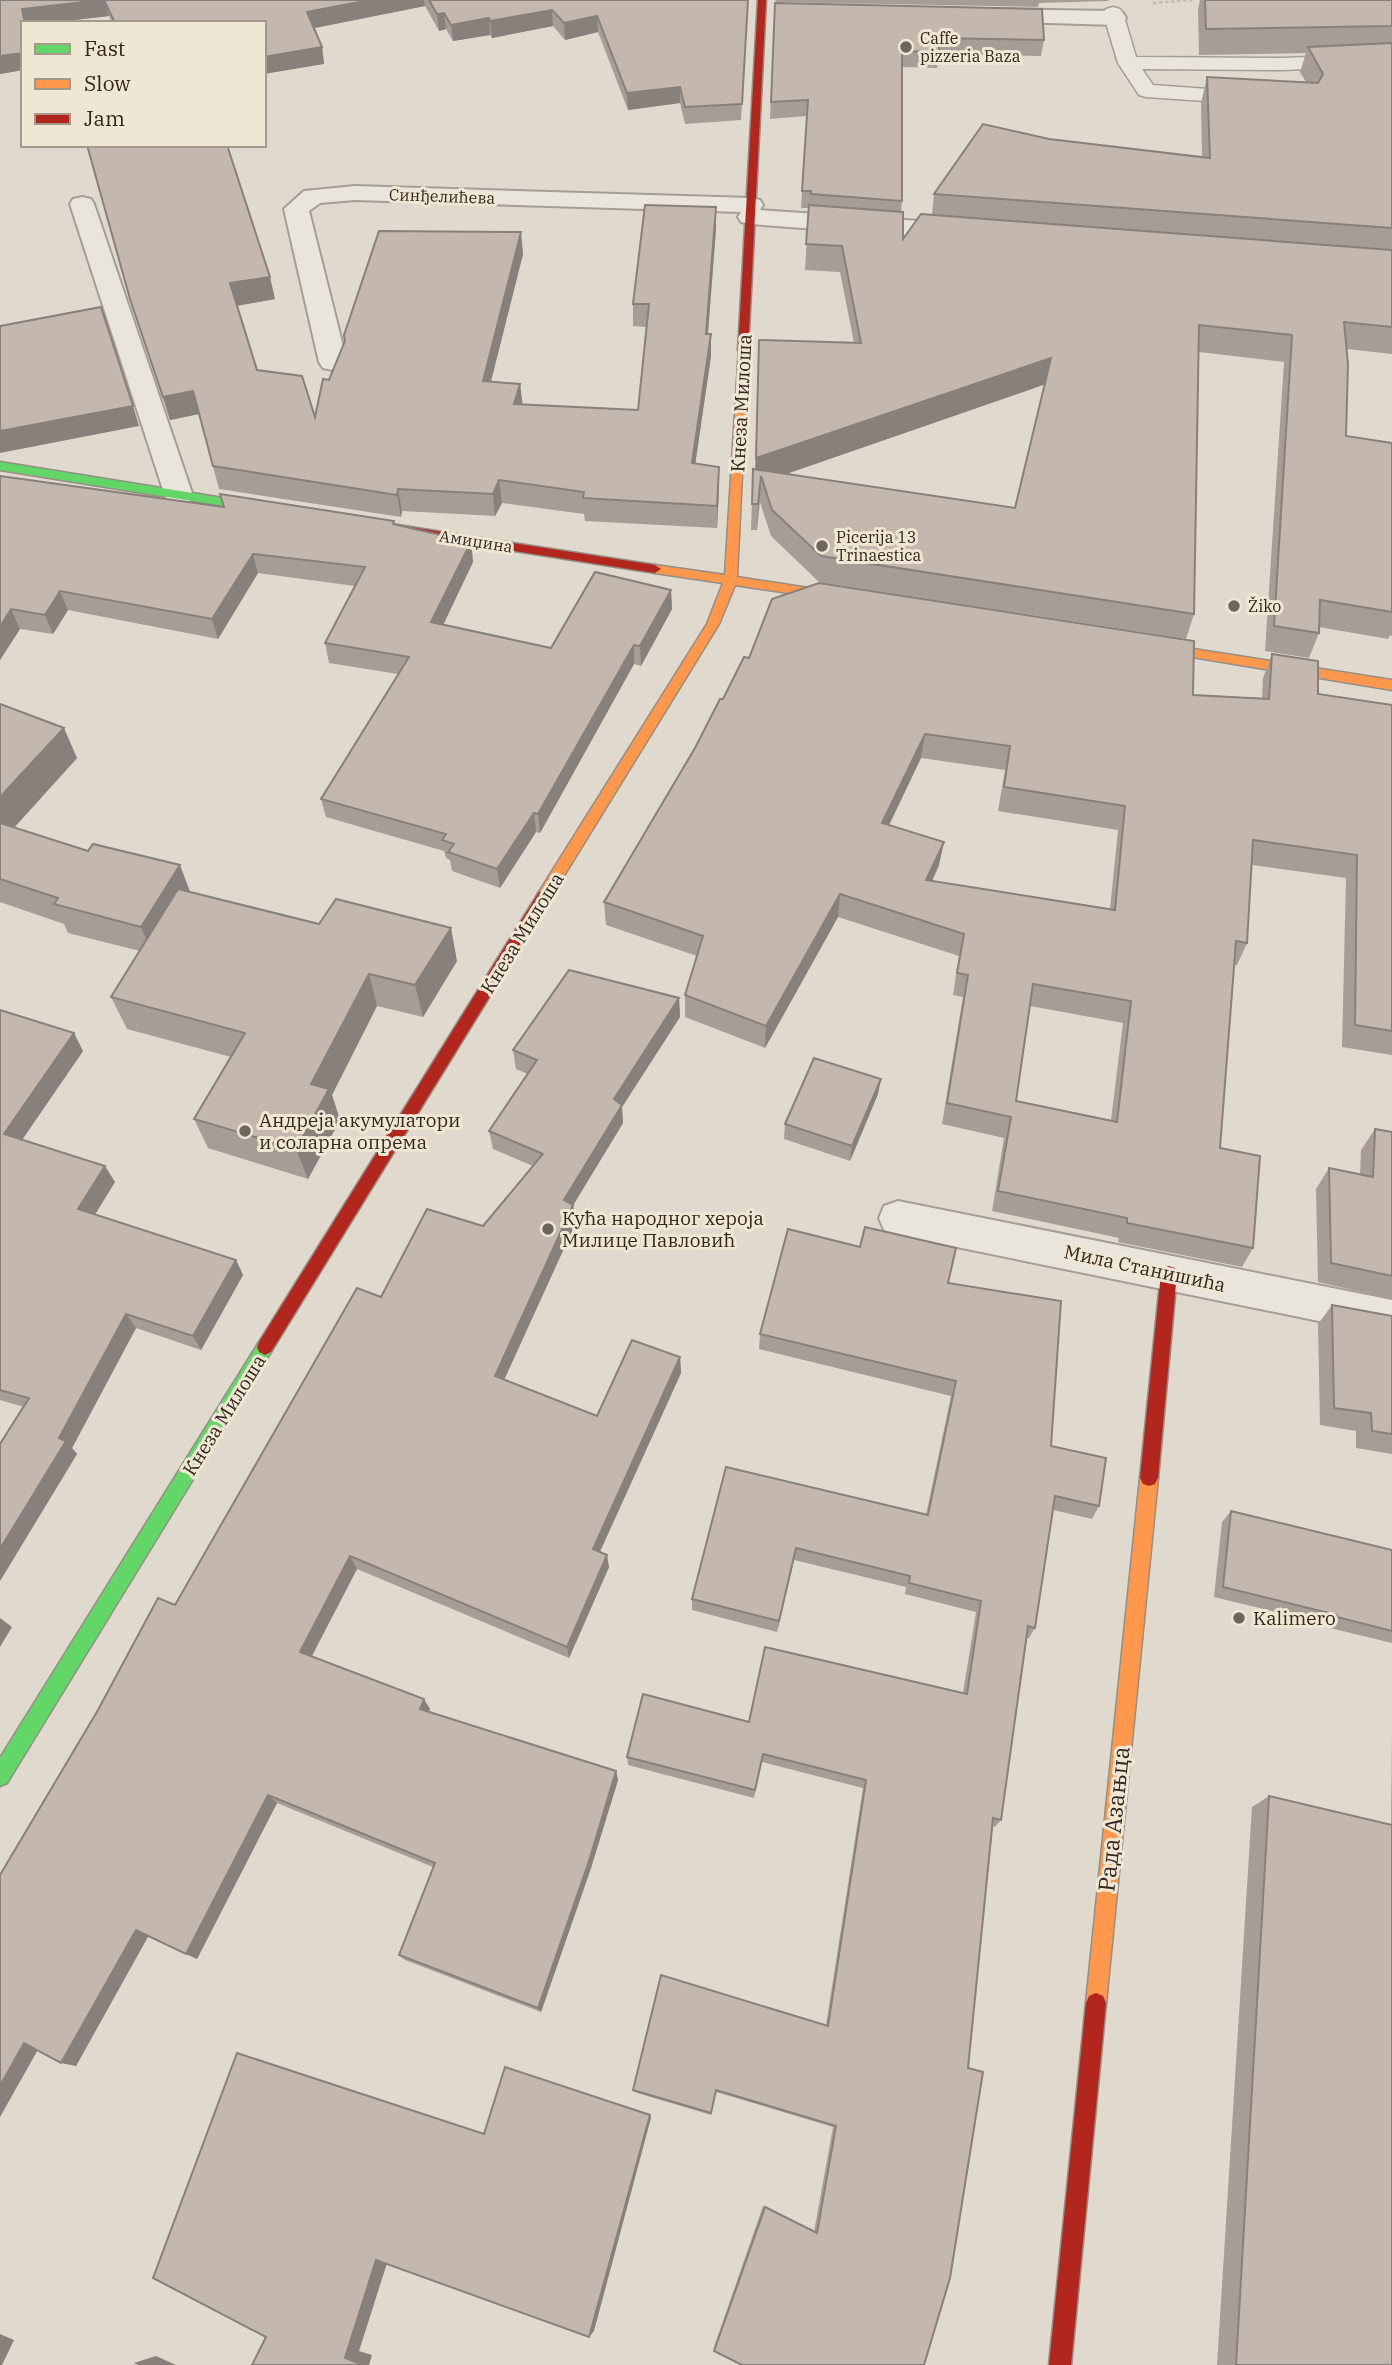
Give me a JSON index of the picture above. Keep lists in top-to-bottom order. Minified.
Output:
{"streets":{"street":["Синђелићева","Кнеза Милоша","Амиџина","Мила Станишића","Рада Азањца"]},"crossings":[["Синђелићева","Кнеза Милоша"],["Кнеза Милоша","Амиџина"],["Мила Станишића","Рада Азањца"]],"places":["Caffe pizzeria Baza","Picerija 13 Trinaestica","Žiko","Андреја акумулатори и соларна опрема","Кућа народног хероја Милице Павловић","Kalimero"],"legend":["Fast","Slow","Jam"]}
